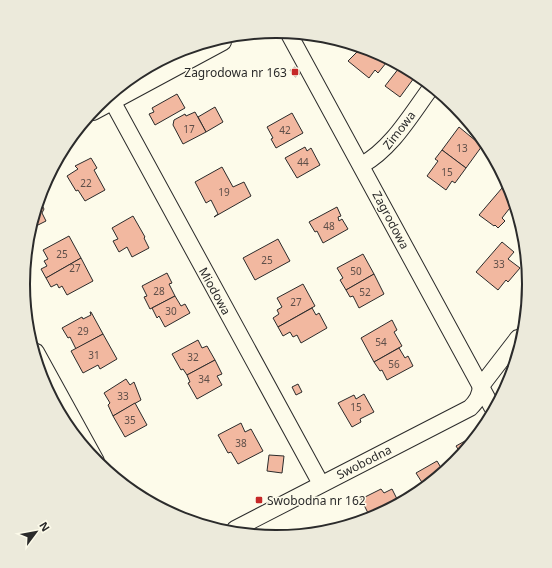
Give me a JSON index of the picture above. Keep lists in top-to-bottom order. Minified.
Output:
{"streets":{"street":["Zimowa","Zagrodowa","Miodowa","Swobodna"]},"crossings":[["Zimowa","Zagrodowa"],["Zagrodowa","Swobodna"],["Miodowa","Swobodna"]],"places":{"transit":["Zagrodowa nr 163","Swobodna nr 162"]},"house_numbers":["17","42","13","44","15","22","19","48","25","25","33","27","50","28","52","27","30","29","54","31","32","56","34","33","15","35","38"],"north":"top right"}
